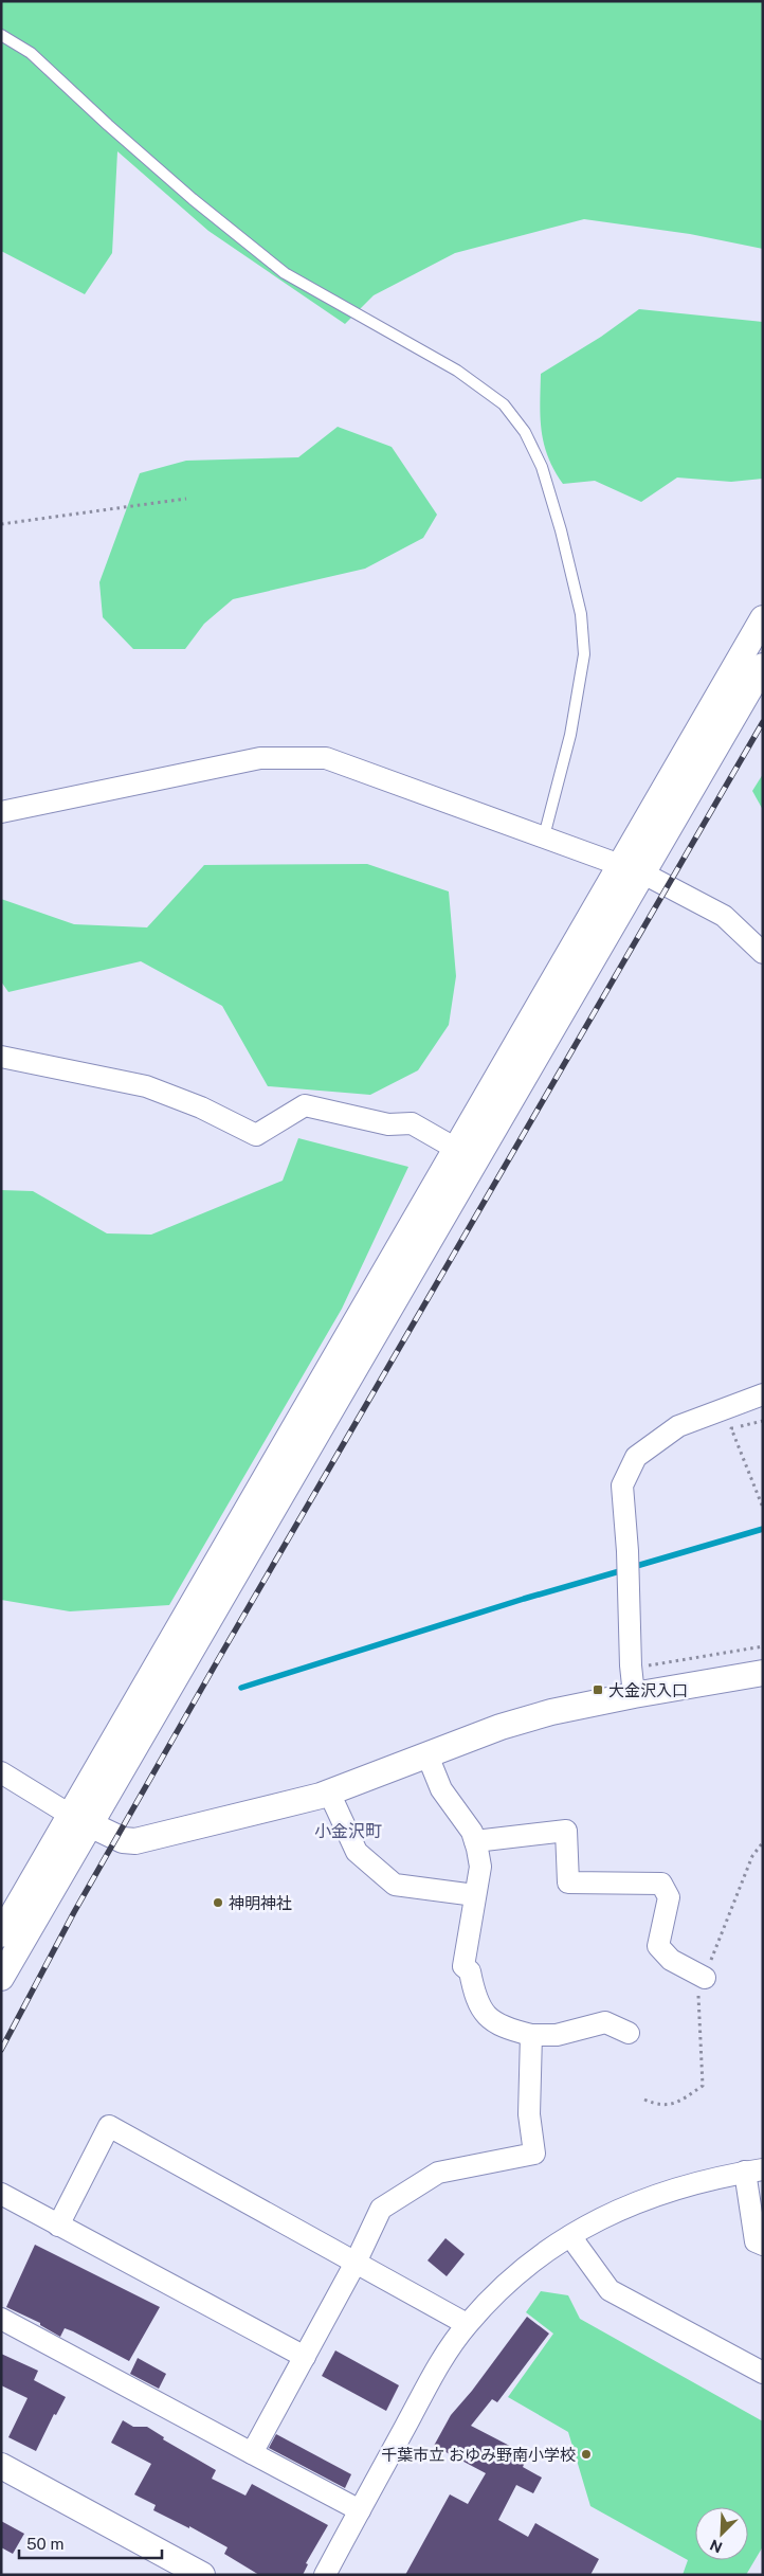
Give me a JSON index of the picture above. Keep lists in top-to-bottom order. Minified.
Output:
{"districts":["小金沢町"],"places":{"transit":["大金沢入口"],"other":["神明神社","千葉市立 おゆみ野南小学校"]},"scale_bar":"50 m","north":"bottom left"}
